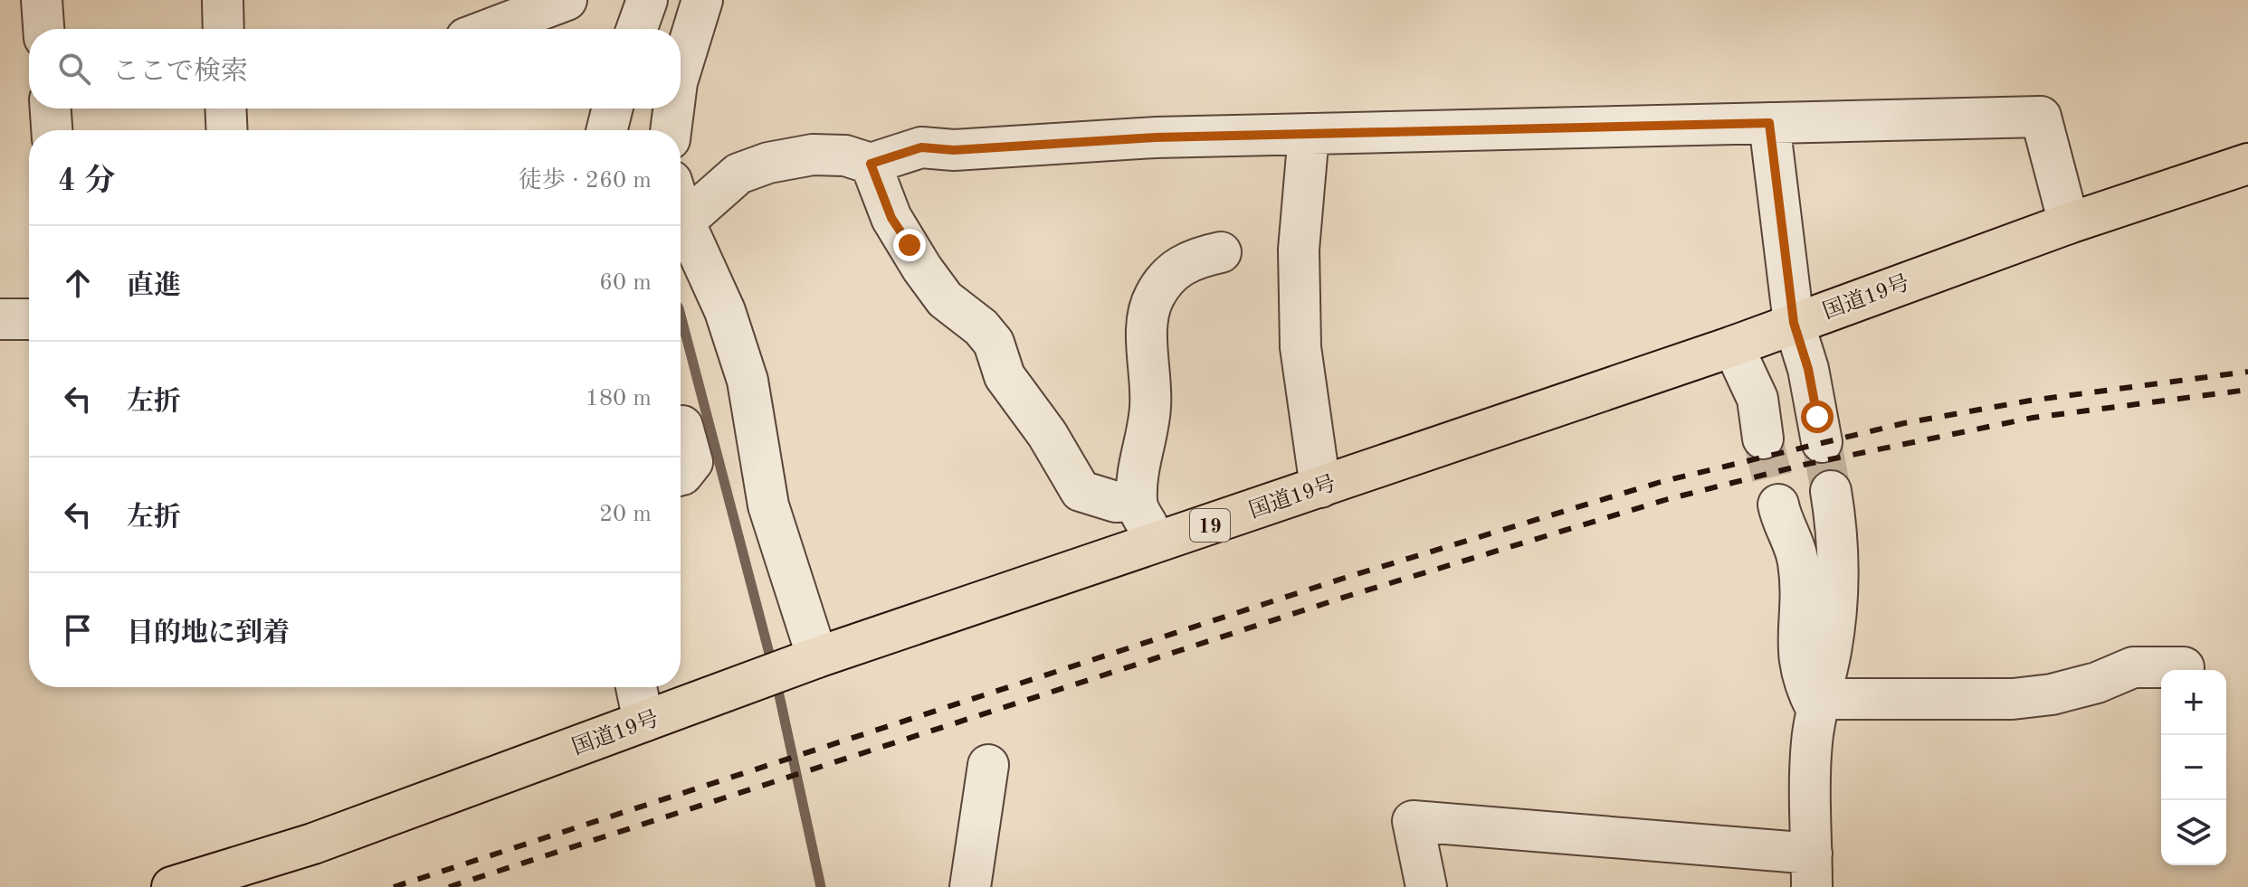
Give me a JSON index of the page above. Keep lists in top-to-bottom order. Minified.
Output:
{"streets":{"highway":["国道19号","19"]},"page":{"search":"ここで検索","heading":["4 分","徒歩 · 260 m"],"list":[["直進","60 m"],["左折","180 m"],["左折","20 m"],"目的地に到着"],"map_buttons":["+","−"]}}
